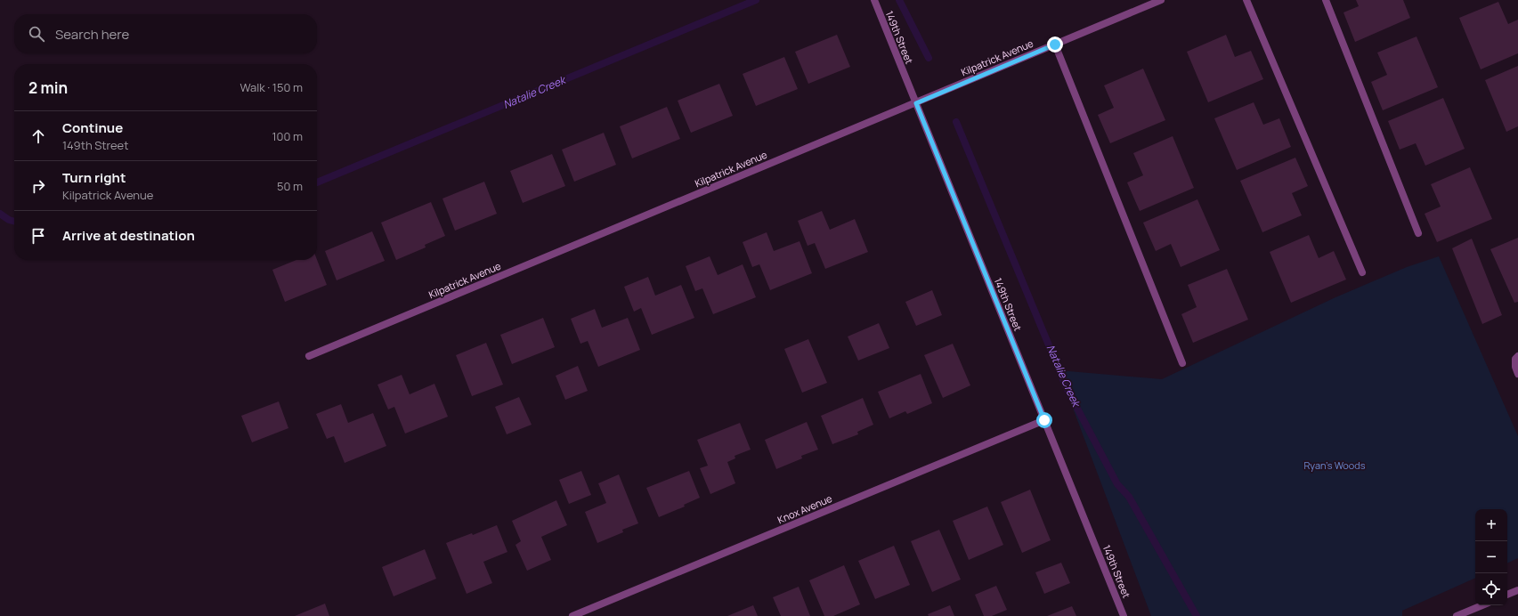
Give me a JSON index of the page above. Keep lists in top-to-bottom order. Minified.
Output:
{"streets":{"street":["149th Street","Kilpatrick Avenue","Knox Avenue"]},"crossings":[["149th Street","Kilpatrick Avenue"],["149th Street","Knox Avenue"]],"water":["Natalie Creek"],"parks":["Ryan's Woods"],"page":{"search":"Search here","heading":["2 min","Walk · 150 m"],"list":[["Continue","149th Street","100 m"],["Turn right","Kilpatrick Avenue","50 m"],"Arrive at destination"],"map_buttons":["+","−"]}}
